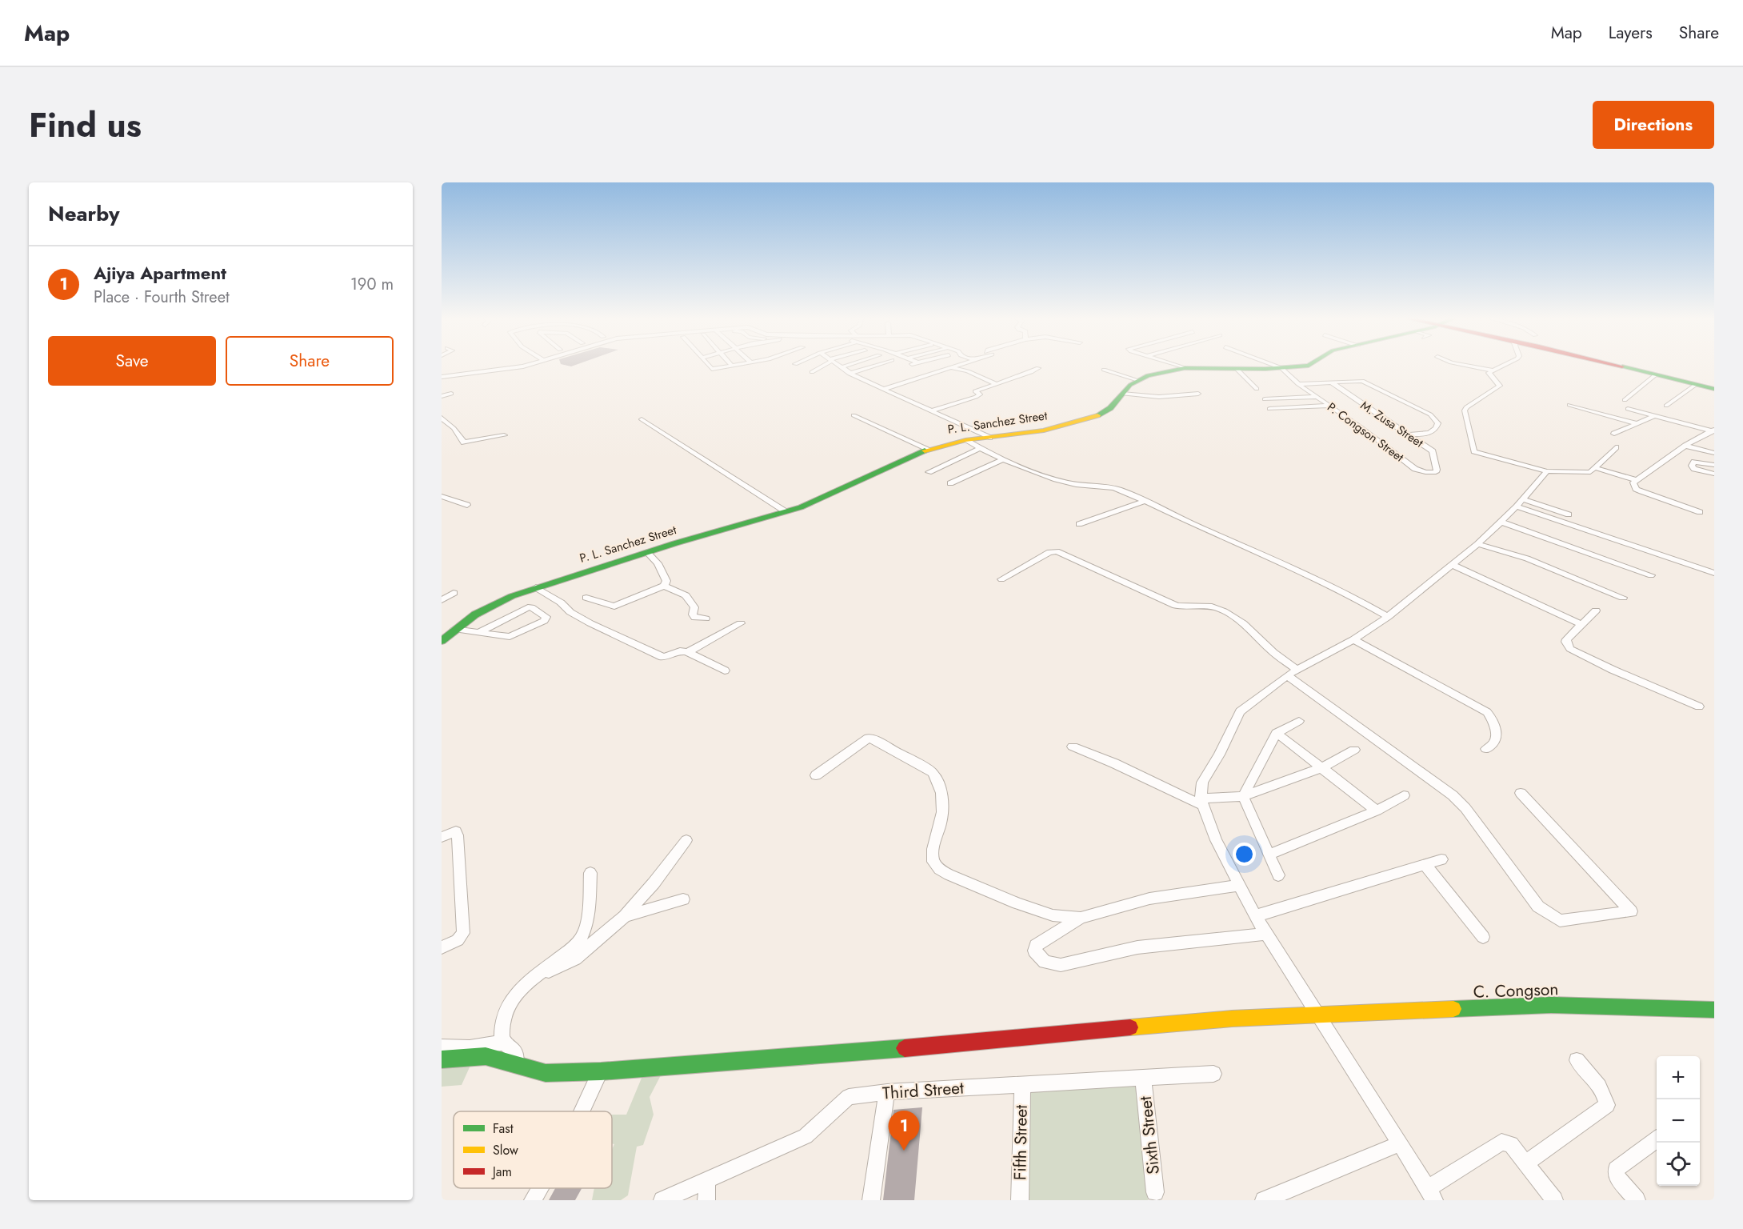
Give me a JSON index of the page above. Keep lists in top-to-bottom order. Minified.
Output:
{"streets":{"street":["P. L. Sanchez Street","M. Zusa Street","P. Congson Street","C. Congson","Third Street","Sixth Street","Fifth Street"]},"crossings":[["P. L. Sanchez Street","P. Congson Street"],["M. Zusa Street","P. Congson Street"],["Third Street","Sixth Street"],["Third Street","Fifth Street"]],"legend":["Fast","Slow","Jam"],"page":{"header":"Map","nav":["Map","Layers","Share"],"title":"Find us","buttons":["Directions",["Save","Share"]],"heading":"Nearby","list":[{"mark":"1","name":"Ajiya Apartment","note":"Place · Fourth Street","value":"190 m"}],"map_buttons":["+","−"],"pins":"1"}}
